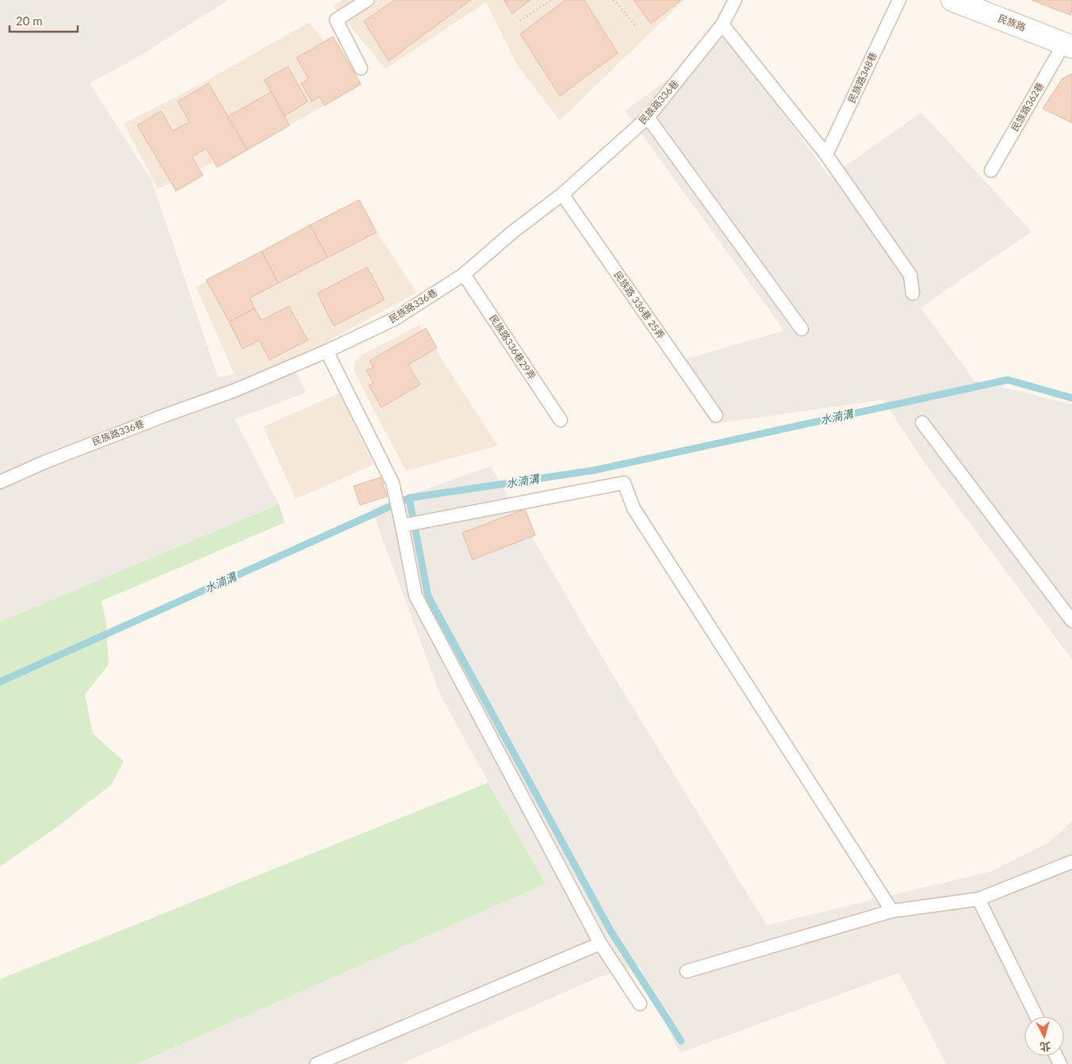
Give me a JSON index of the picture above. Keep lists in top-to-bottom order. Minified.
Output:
{"streets":{"street":["民族路"],"lane":["民族路348巷","民族路336巷","民族路362巷","民族路 336巷 25弄","民族路336巷29弄"]},"crossings":[["民族路","民族路362巷"],["民族路336巷","民族路 336巷 25弄"],["民族路336巷","民族路336巷29弄"]],"water":["水湳溝"],"scale_bar":"20 m","north":"bottom"}
